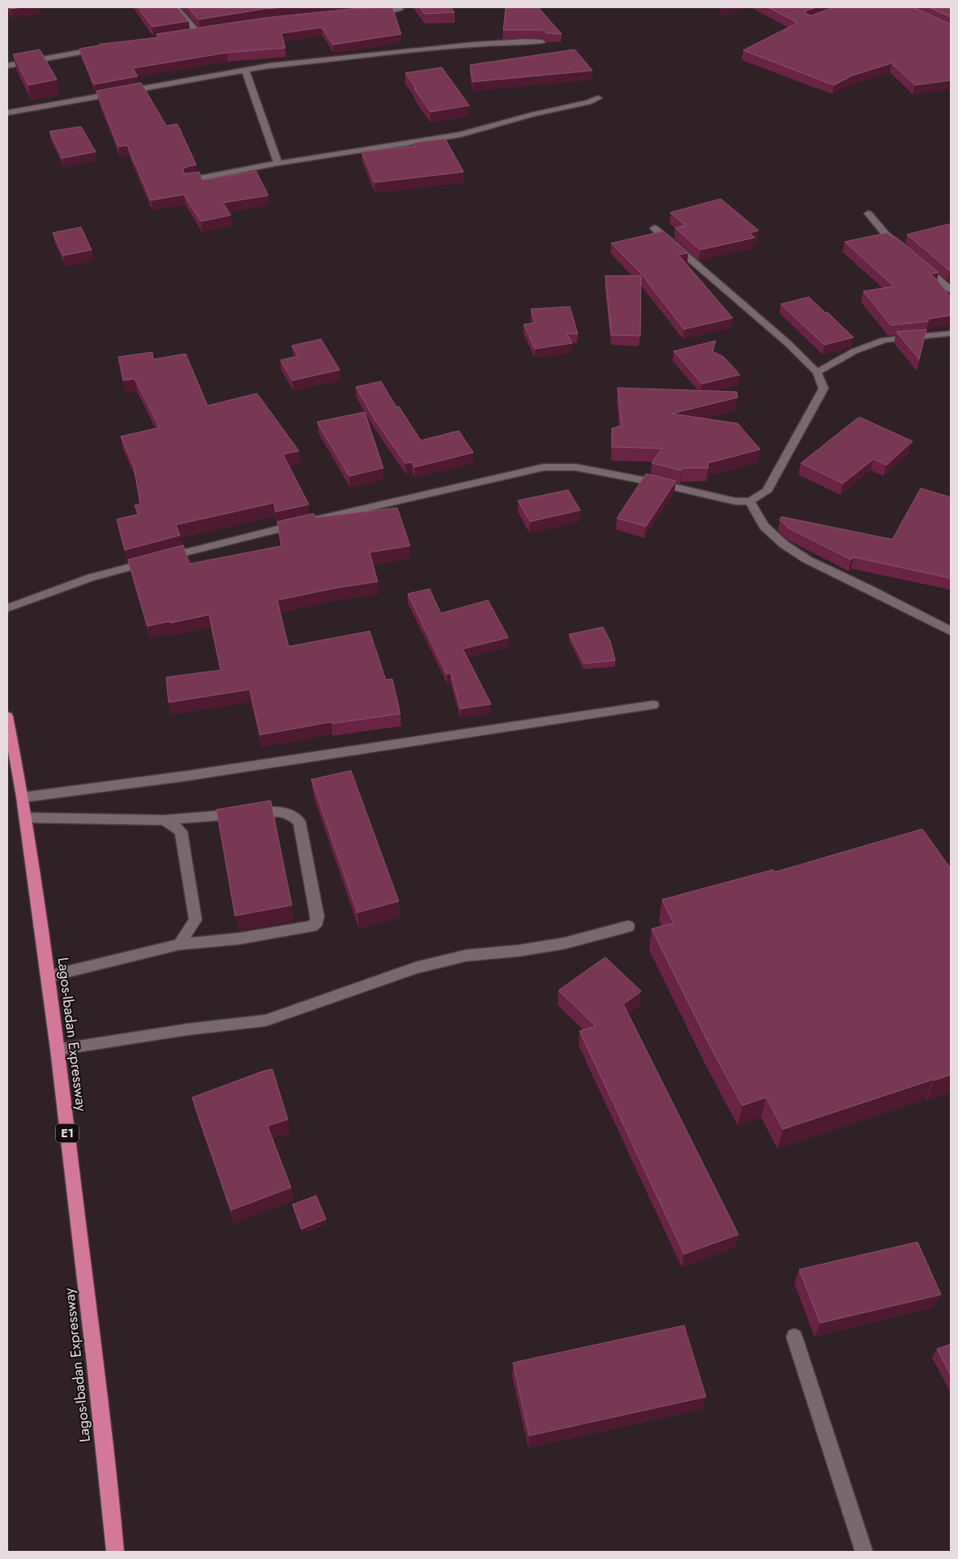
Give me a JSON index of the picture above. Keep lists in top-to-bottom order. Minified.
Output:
{"streets":{"highway":["Lagos-Ibadan Expressway","E1"]}}
